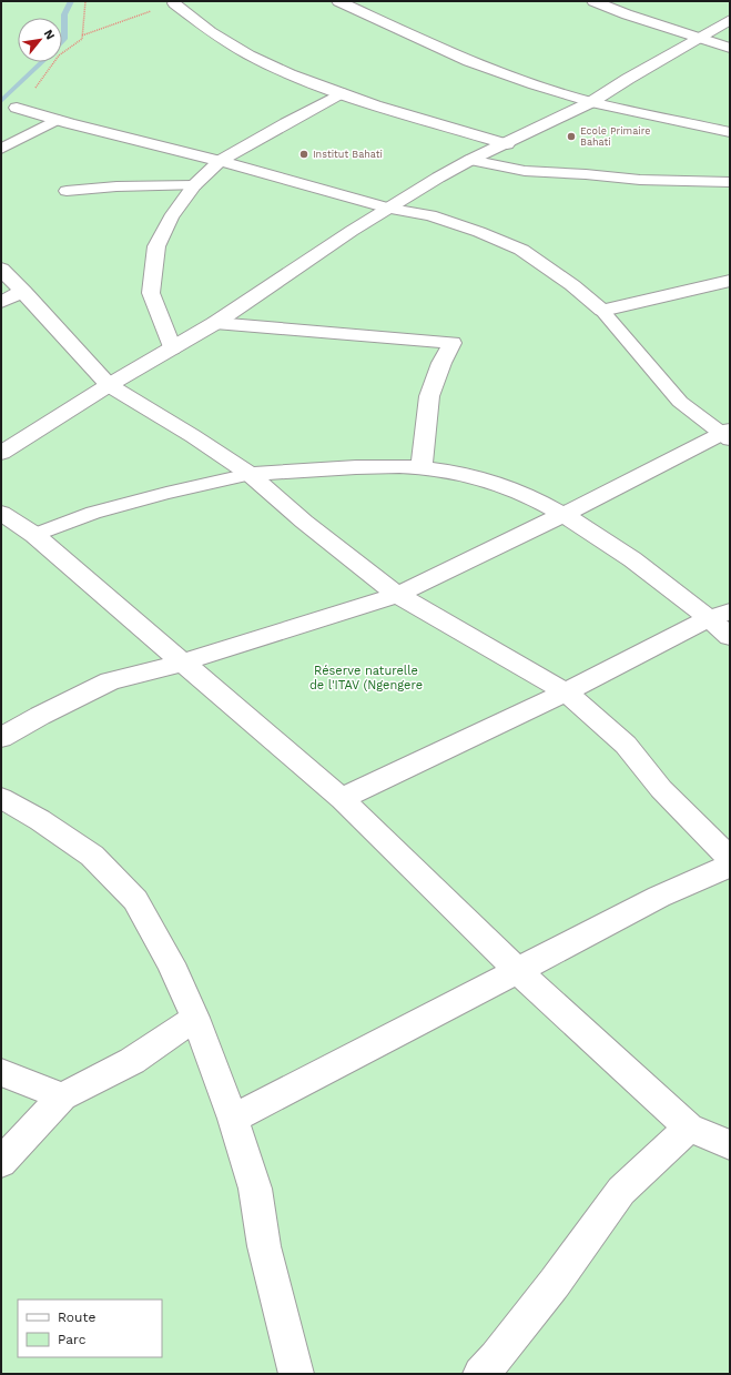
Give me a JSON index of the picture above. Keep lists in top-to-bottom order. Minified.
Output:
{"parks":["Réserve naturelle de l'ITAV (Ngengere"],"places":["Ecole Primaire Bahati","Institut Bahati"],"legend":["Route","Parc"],"north":"top right"}
